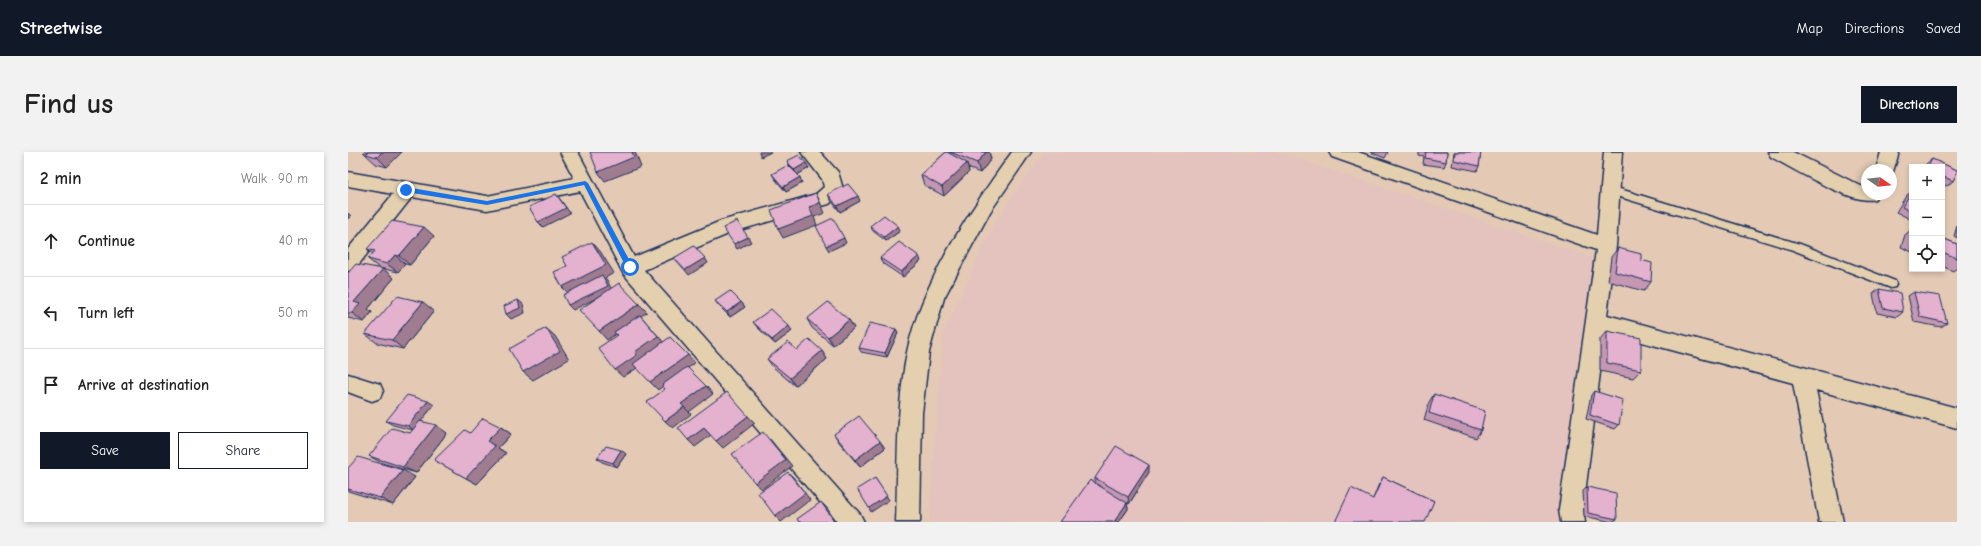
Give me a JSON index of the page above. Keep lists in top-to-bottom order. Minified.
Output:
{"north":"right","page":{"header":"Streetwise","nav":["Map","Directions","Saved"],"buttons":["Directions",["Save","Share"]],"title":"Find us","heading":["2 min","Walk · 90 m"],"map_buttons":["+","−"],"list":[["Continue","40 m"],["Turn left","50 m"],"Arrive at destination"]}}
